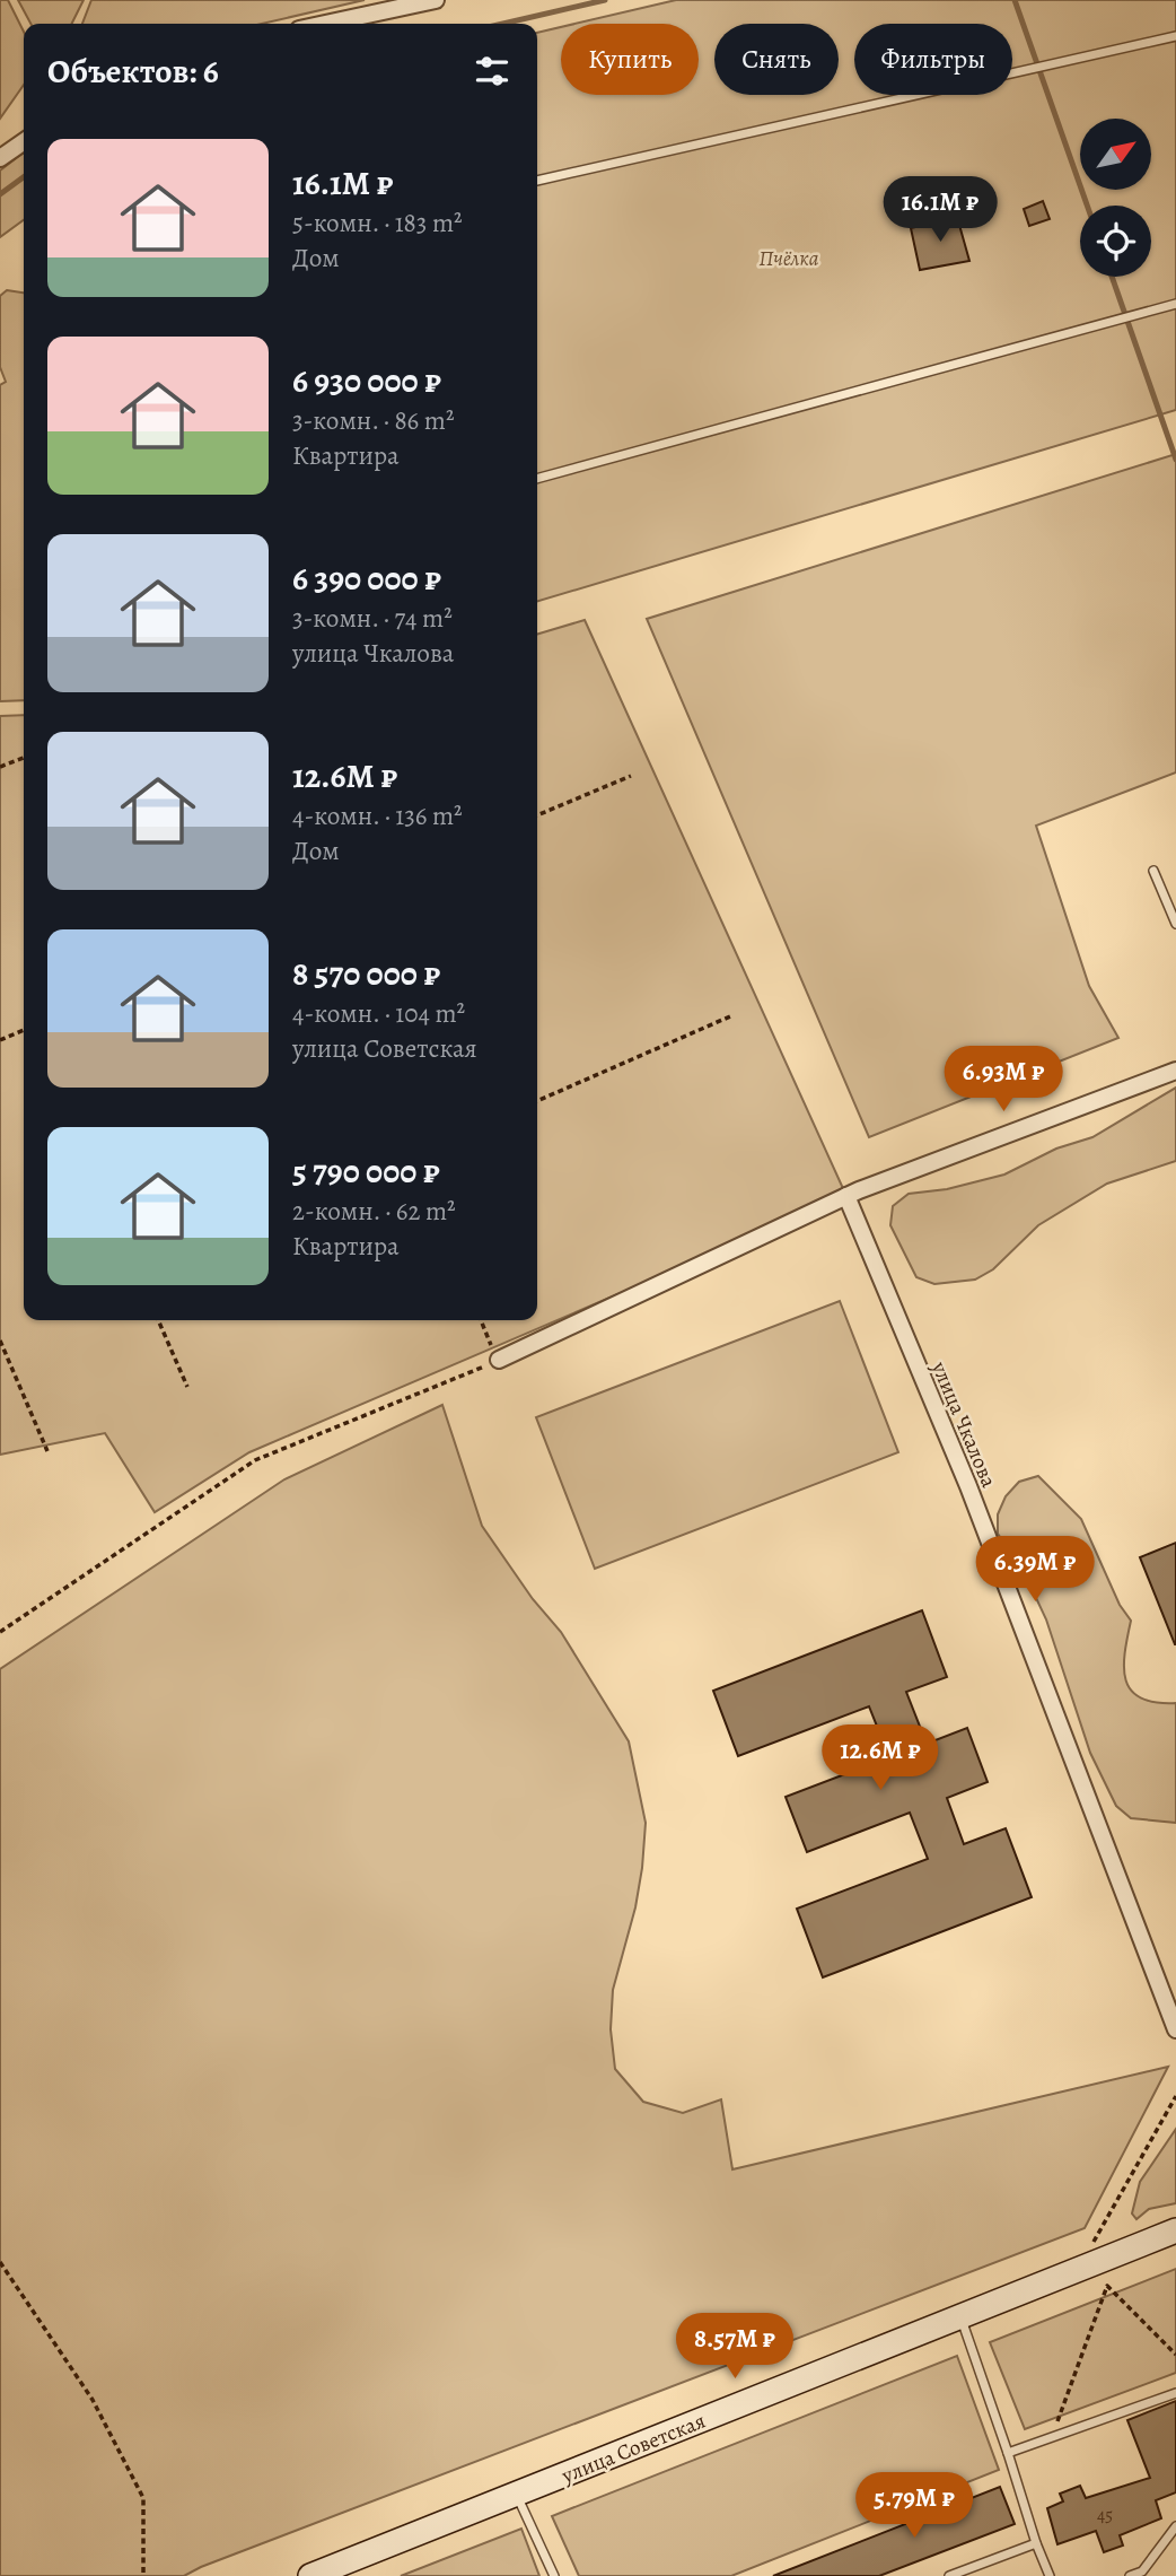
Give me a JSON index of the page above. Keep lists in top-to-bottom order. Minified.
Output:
{"streets":{"street":["улица Чкалова","улица Советская"]},"parks":["Пчёлка"],"house_numbers":["45"],"north":"top right","page":{"chip":["Купить","Снять","Фильтры"],"heading":"Объектов: 6","list":[{"name":"16.1M ₽","note":"5-комн. · 183 m² · Дом"},{"name":"6 930 000 ₽","note":"3-комн. · 86 m² · Квартира"},{"name":"6 390 000 ₽","note":"3-комн. · 74 m² · улица Чкалова"},{"name":"12.6M ₽","note":"4-комн. · 136 m² · Дом"},{"name":"8 570 000 ₽","note":"4-комн. · 104 m² · улица Советская"},{"name":"5 790 000 ₽","note":"2-комн. · 62 m² · Квартира"}],"price":["16.1M ₽","6.93M ₽","6.39M ₽","12.6M ₽","8.57M ₽","5.79M ₽"]}}
